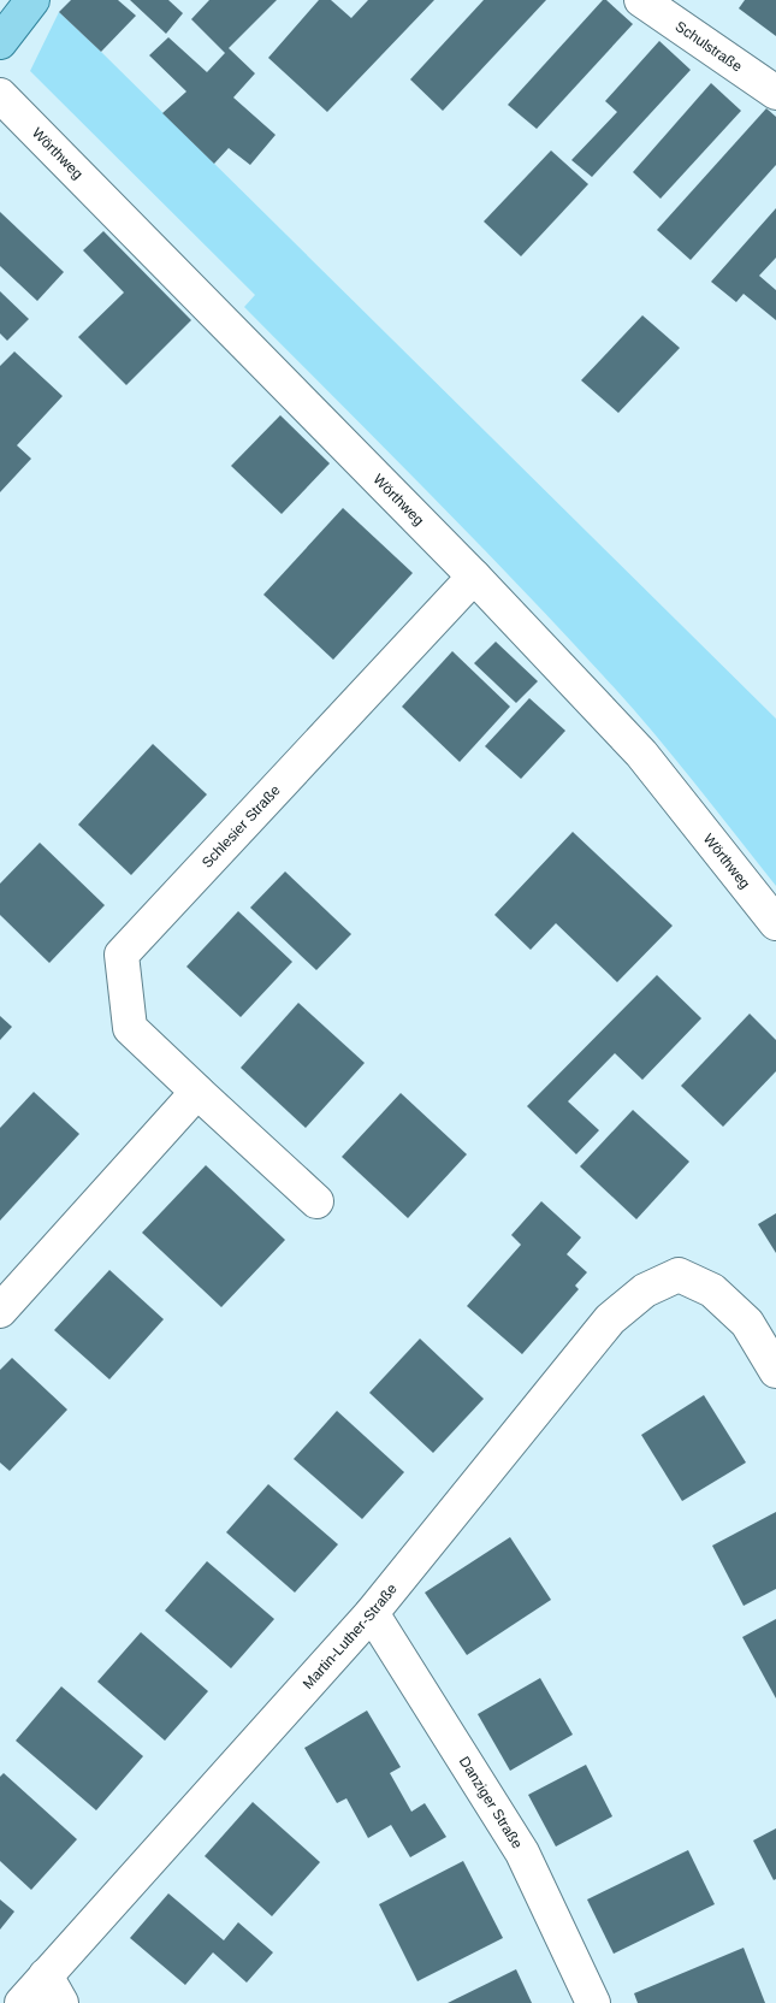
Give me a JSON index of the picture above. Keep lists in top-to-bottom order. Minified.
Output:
{"streets":{"street":["Schulstraße","Wörthweg","Schlesier Straße","Martin-Luther-Straße","Danziger Straße"]},"crossings":[["Wörthweg","Schlesier Straße"],["Martin-Luther-Straße","Danziger Straße"]]}
